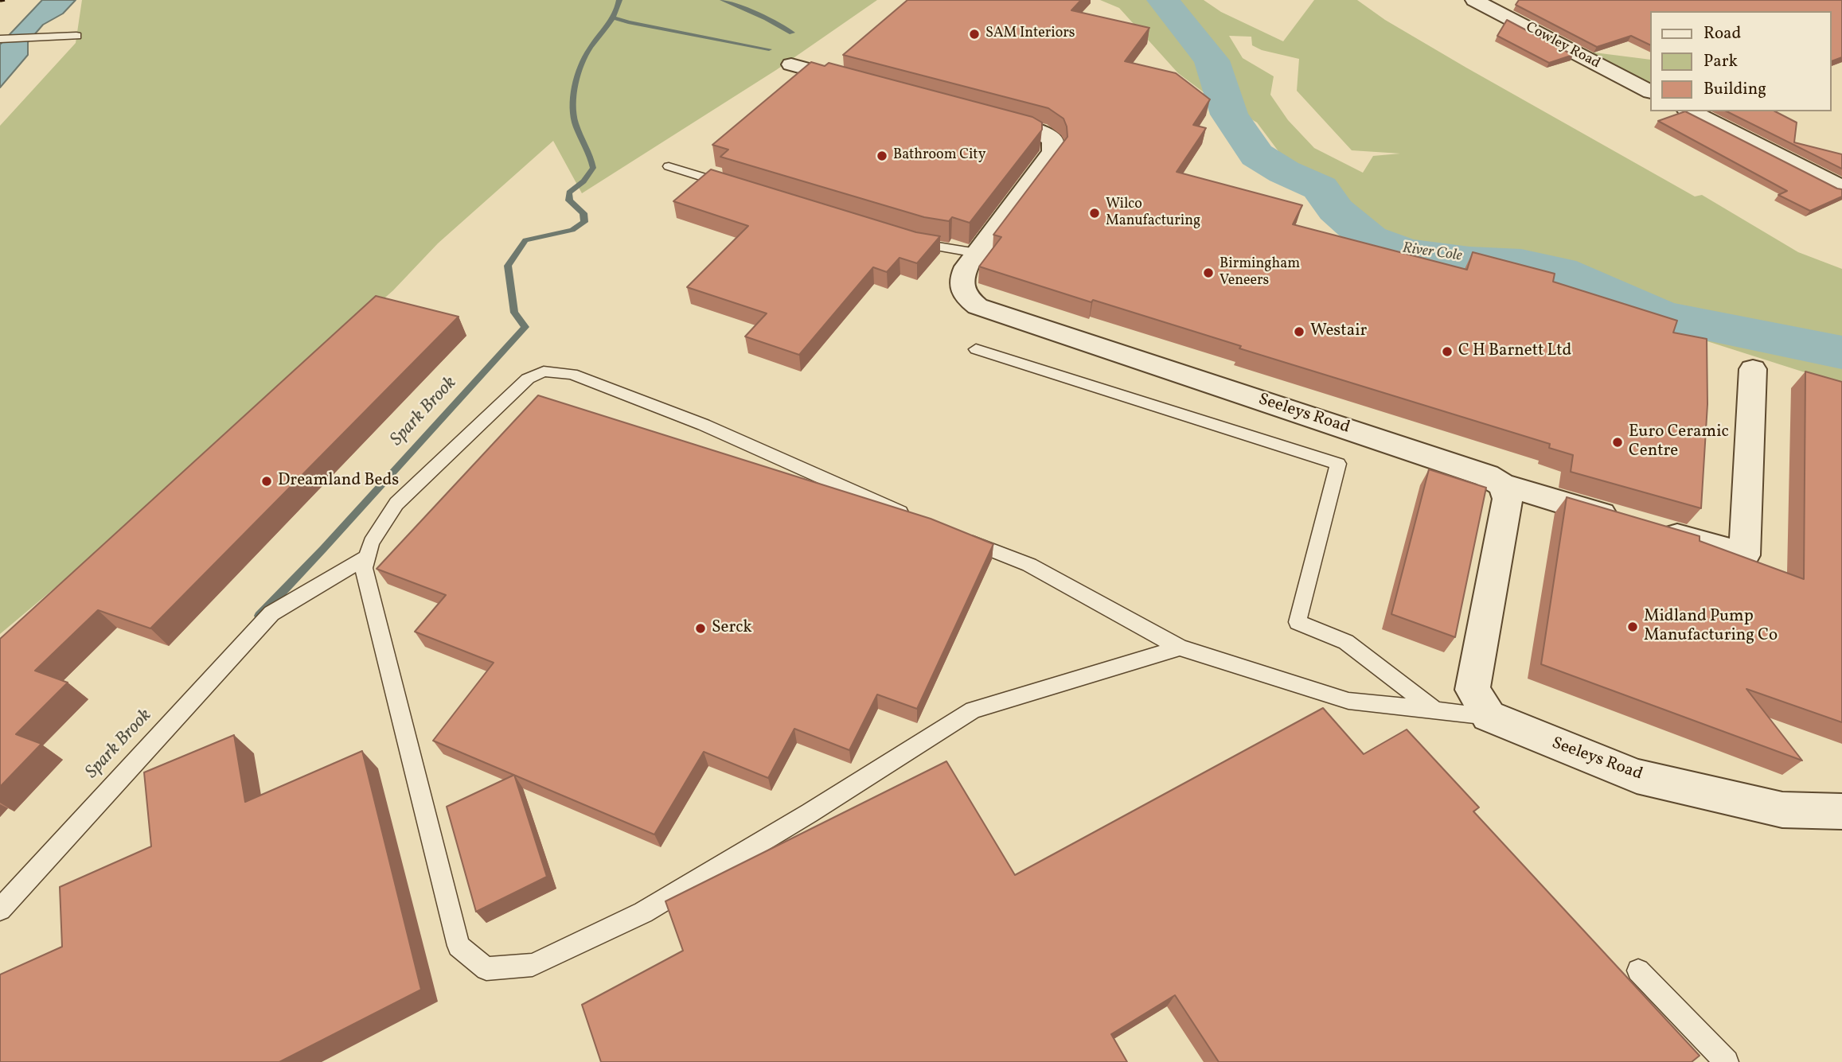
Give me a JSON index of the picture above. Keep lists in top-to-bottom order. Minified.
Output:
{"streets":{"street":["Cowley Road","Seeleys Road"]},"water":["River Cole","Spark Brook"],"places":["SAM Interiors","Bathroom City","Wilco Manufacturing","Birmingham Veneers","Westair","C H Barnett Ltd","Euro Ceramic Centre","Dreamland Beds","Midland Pump Manufacturing Co","Serck"],"legend":["Road","Park","Building"]}
